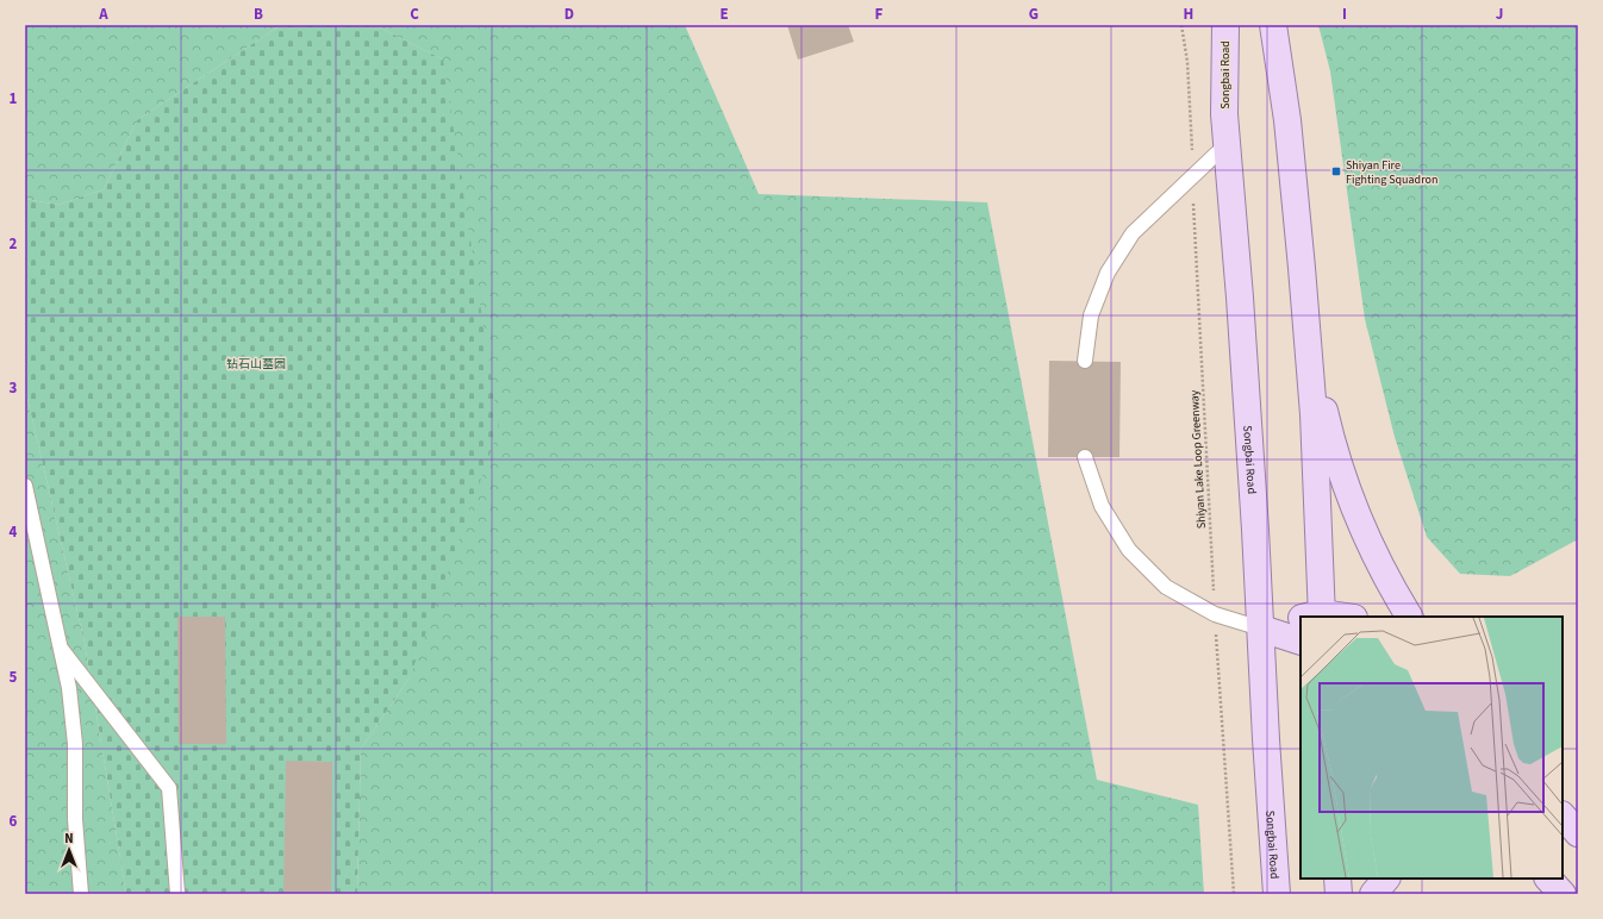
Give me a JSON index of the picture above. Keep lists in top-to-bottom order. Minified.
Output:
{"streets":{"main road":["Songbai Road"],"path":["Shiyan Lake Loop Greenway"]},"parks":["钻石山墓园"],"places":{"transit":["Shiyan Fire Fighting Squadron"]},"north":"top","grid":{"columns":["A","B","C","D","E","F","G","H","I","J"],"rows":["1","2","3","4","5","6"]}}
